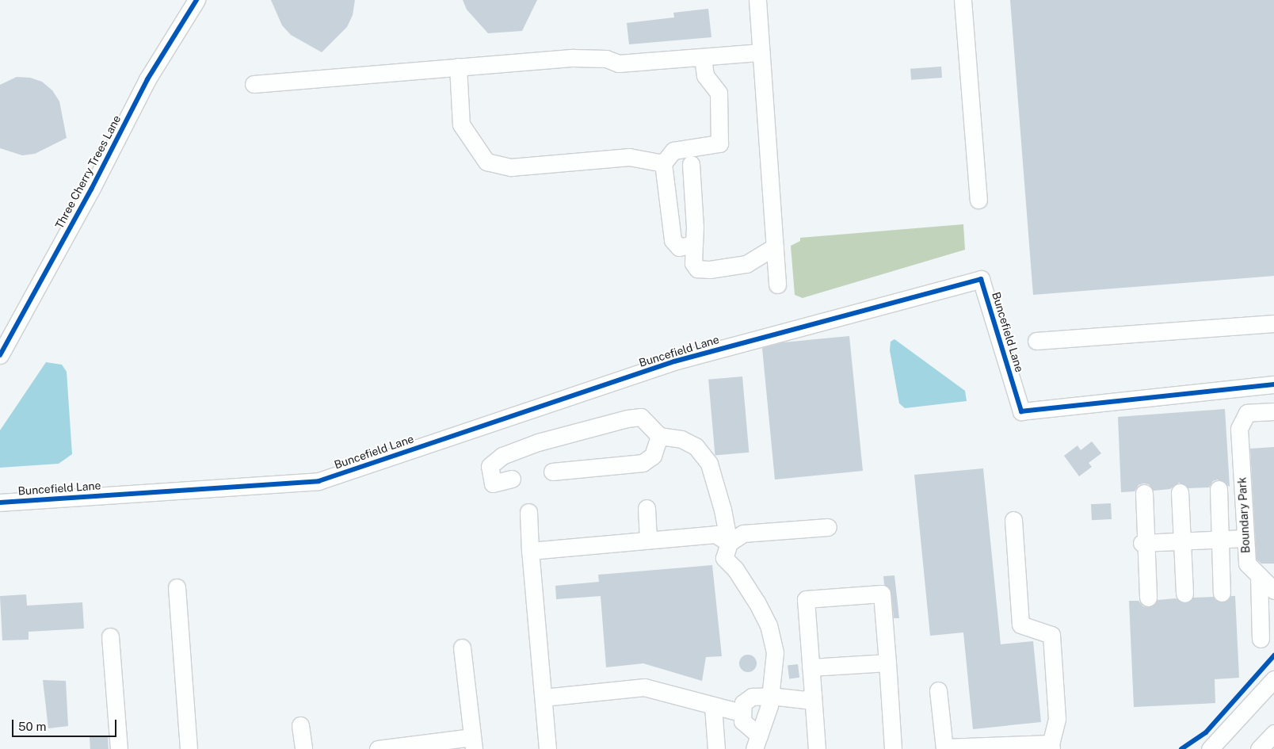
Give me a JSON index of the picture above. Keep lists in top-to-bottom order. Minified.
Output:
{"streets":{"street":["Three Cherry Trees Lane","Buncefield Lane","Boundary Park"]},"scale_bar":"50 m"}
